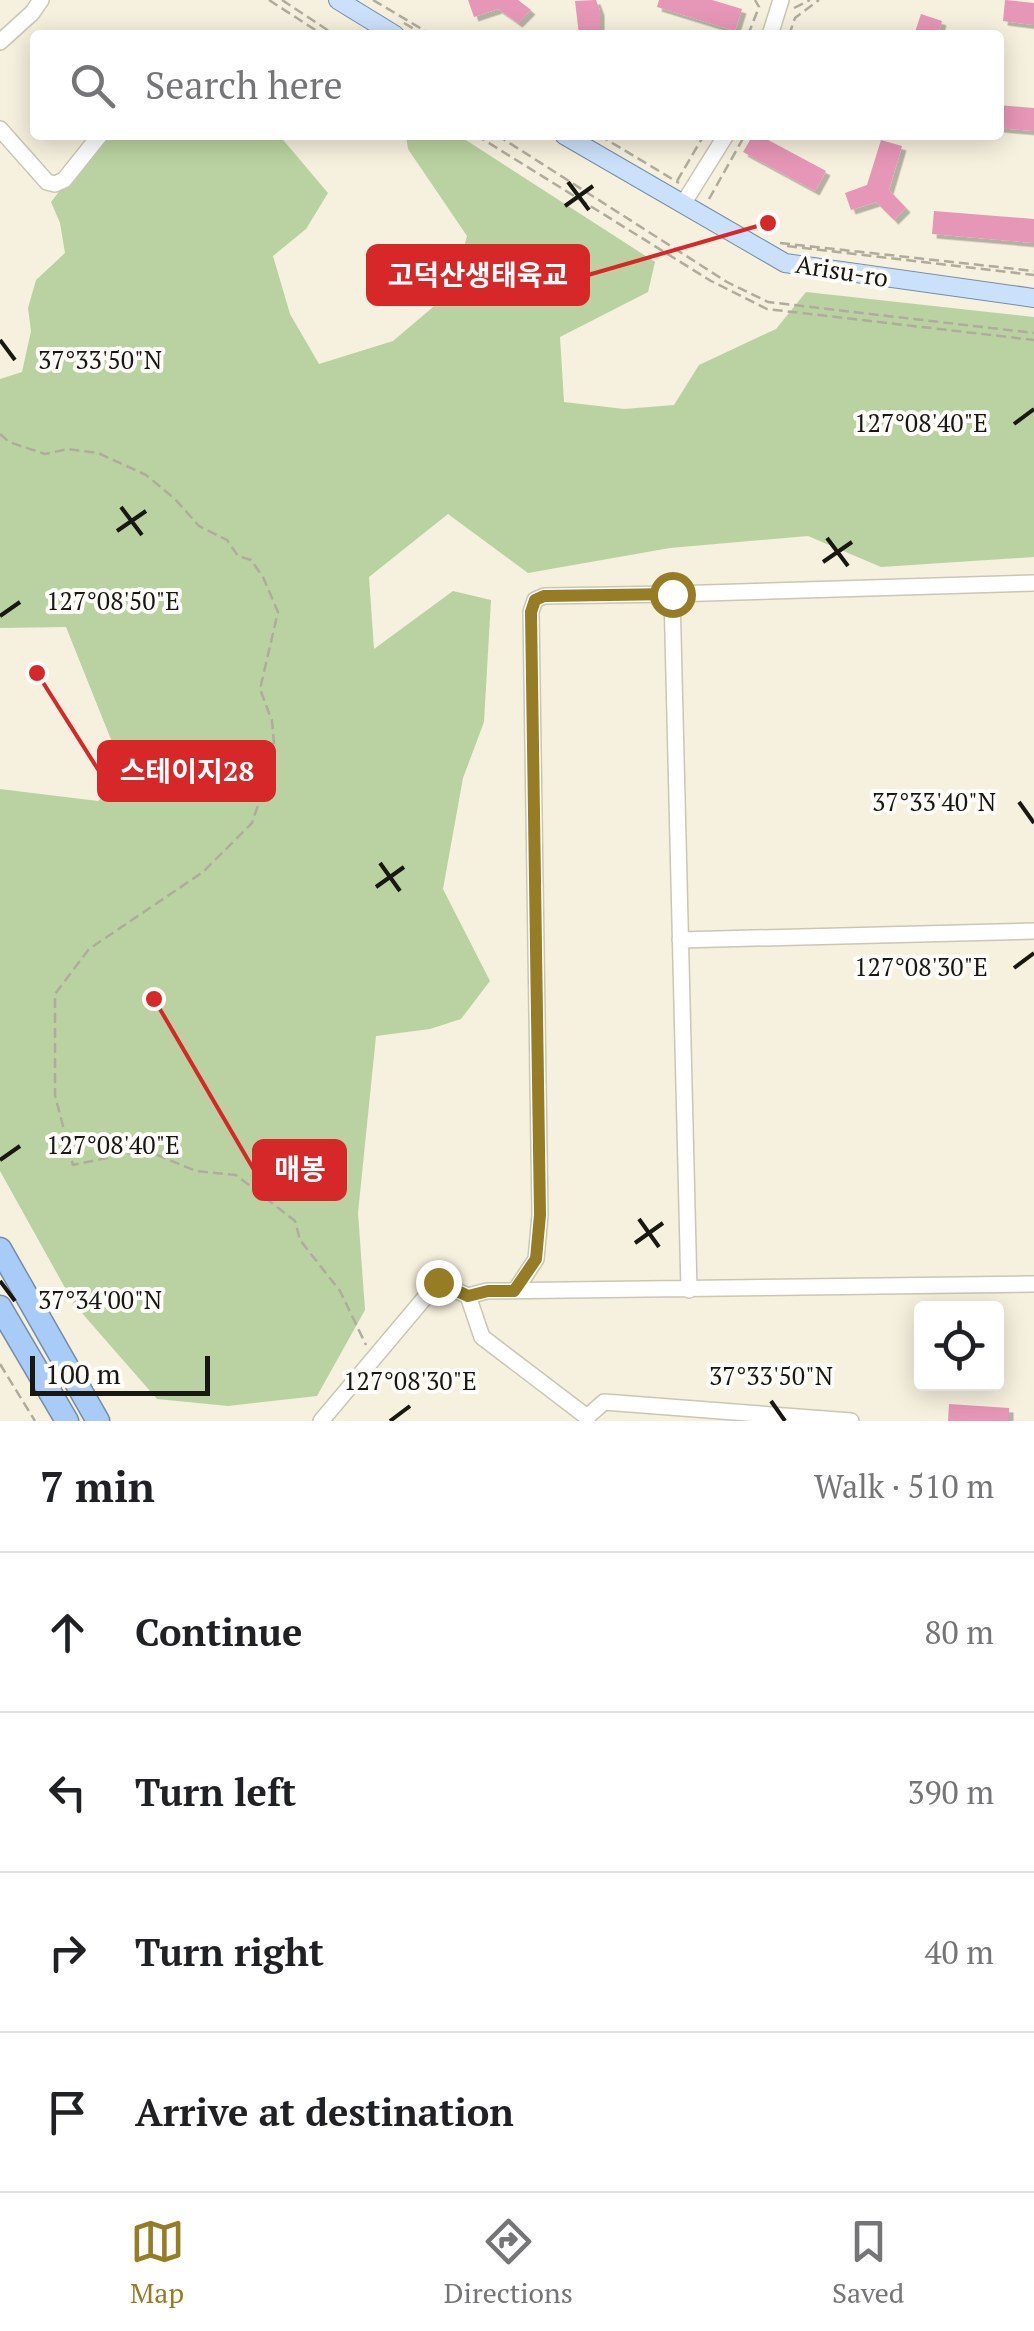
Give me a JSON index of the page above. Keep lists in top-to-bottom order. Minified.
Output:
{"streets":{"main road":["Arisu-ro"]},"places":["고덕산생태육교","스테이지28","매봉"],"scale_bar":"100 m","page":{"search":"Search here","scale":"100 m","heading":["7 min","Walk · 510 m"],"list":[["Continue","80 m"],["Turn left","390 m"],["Turn right","40 m"],"Arrive at destination"],"nav":["Map","Directions","Saved"]},"coordinates":["37°33'50\"N","127°08'40\"E","127°08'50\"E","37°33'40\"N","127°08'30\"E","37°34'00\"N"]}
